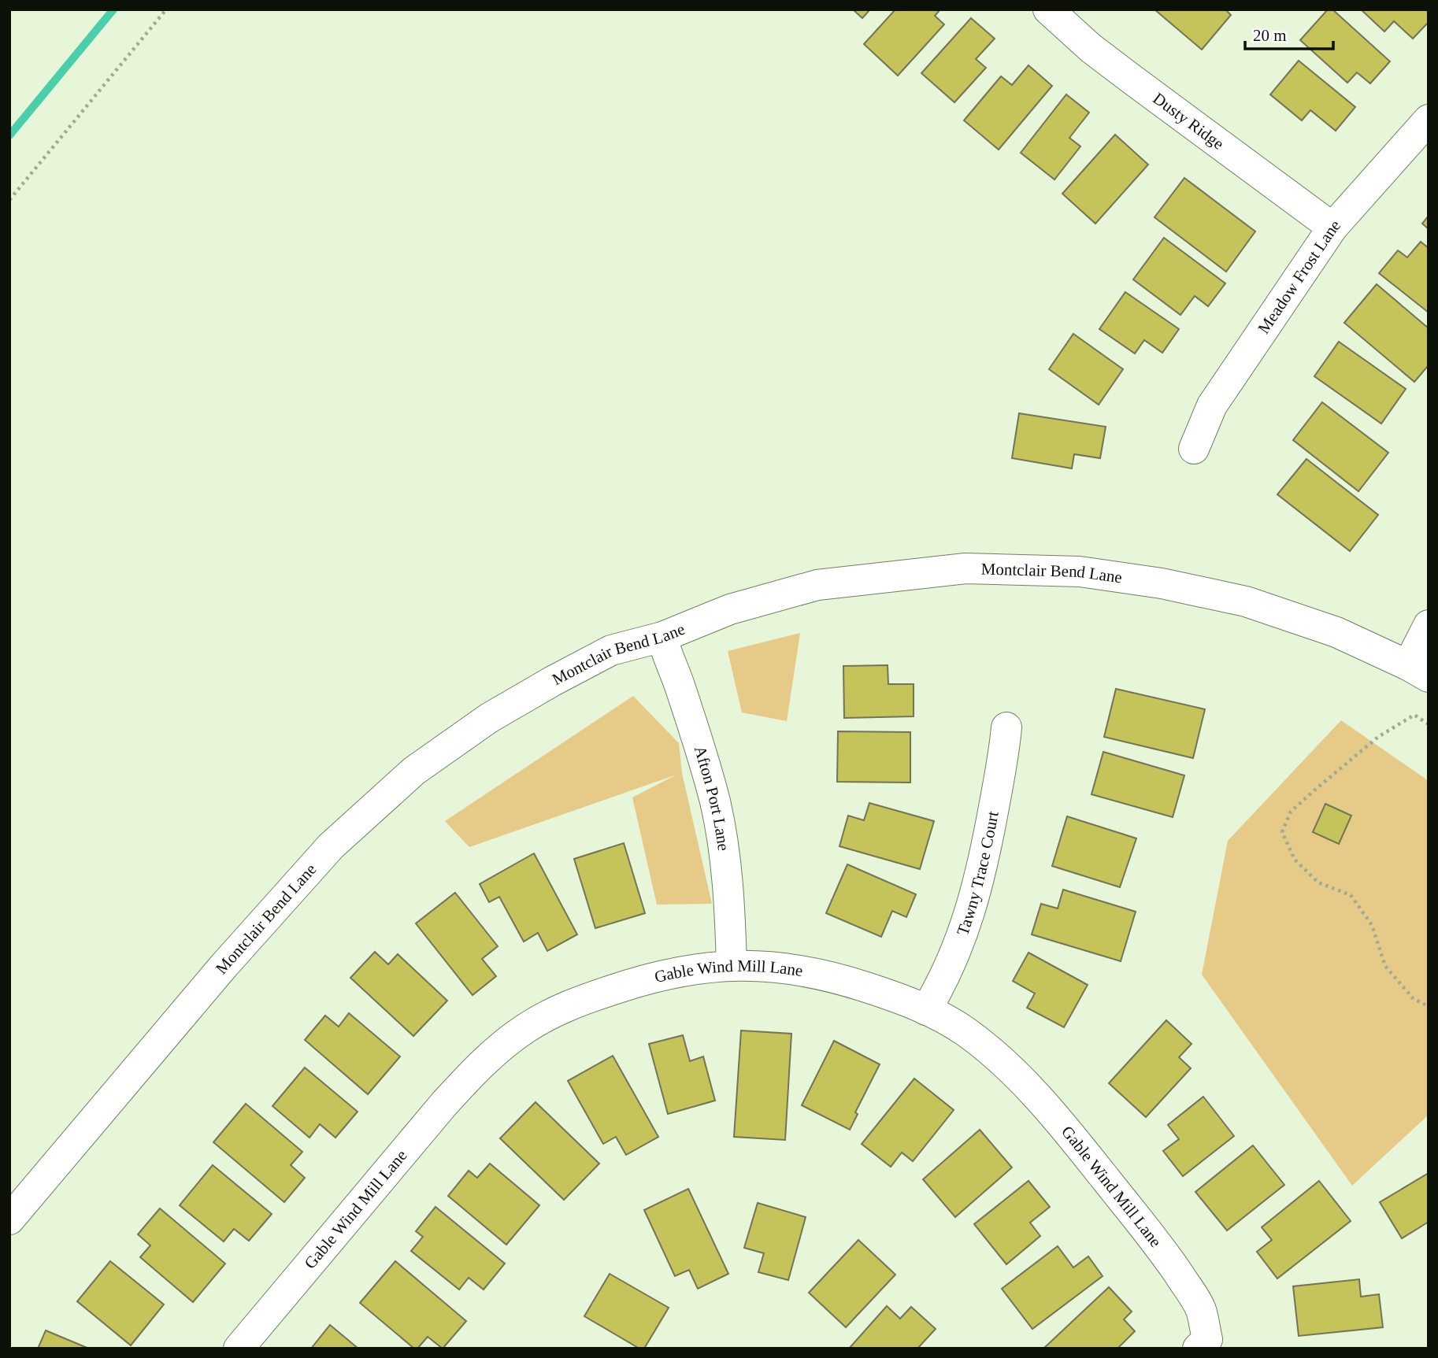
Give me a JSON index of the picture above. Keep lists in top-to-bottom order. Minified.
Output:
{"streets":{"street":["Dusty Ridge","Meadow Frost Lane","Montclair Bend Lane","Afton Port Lane","Tawny Trace Court","Gable Wind Mill Lane"]},"crossings":[["Dusty Ridge","Meadow Frost Lane"],["Montclair Bend Lane","Afton Port Lane"],["Afton Port Lane","Gable Wind Mill Lane"],["Tawny Trace Court","Gable Wind Mill Lane"]],"scale_bar":"20 m"}
